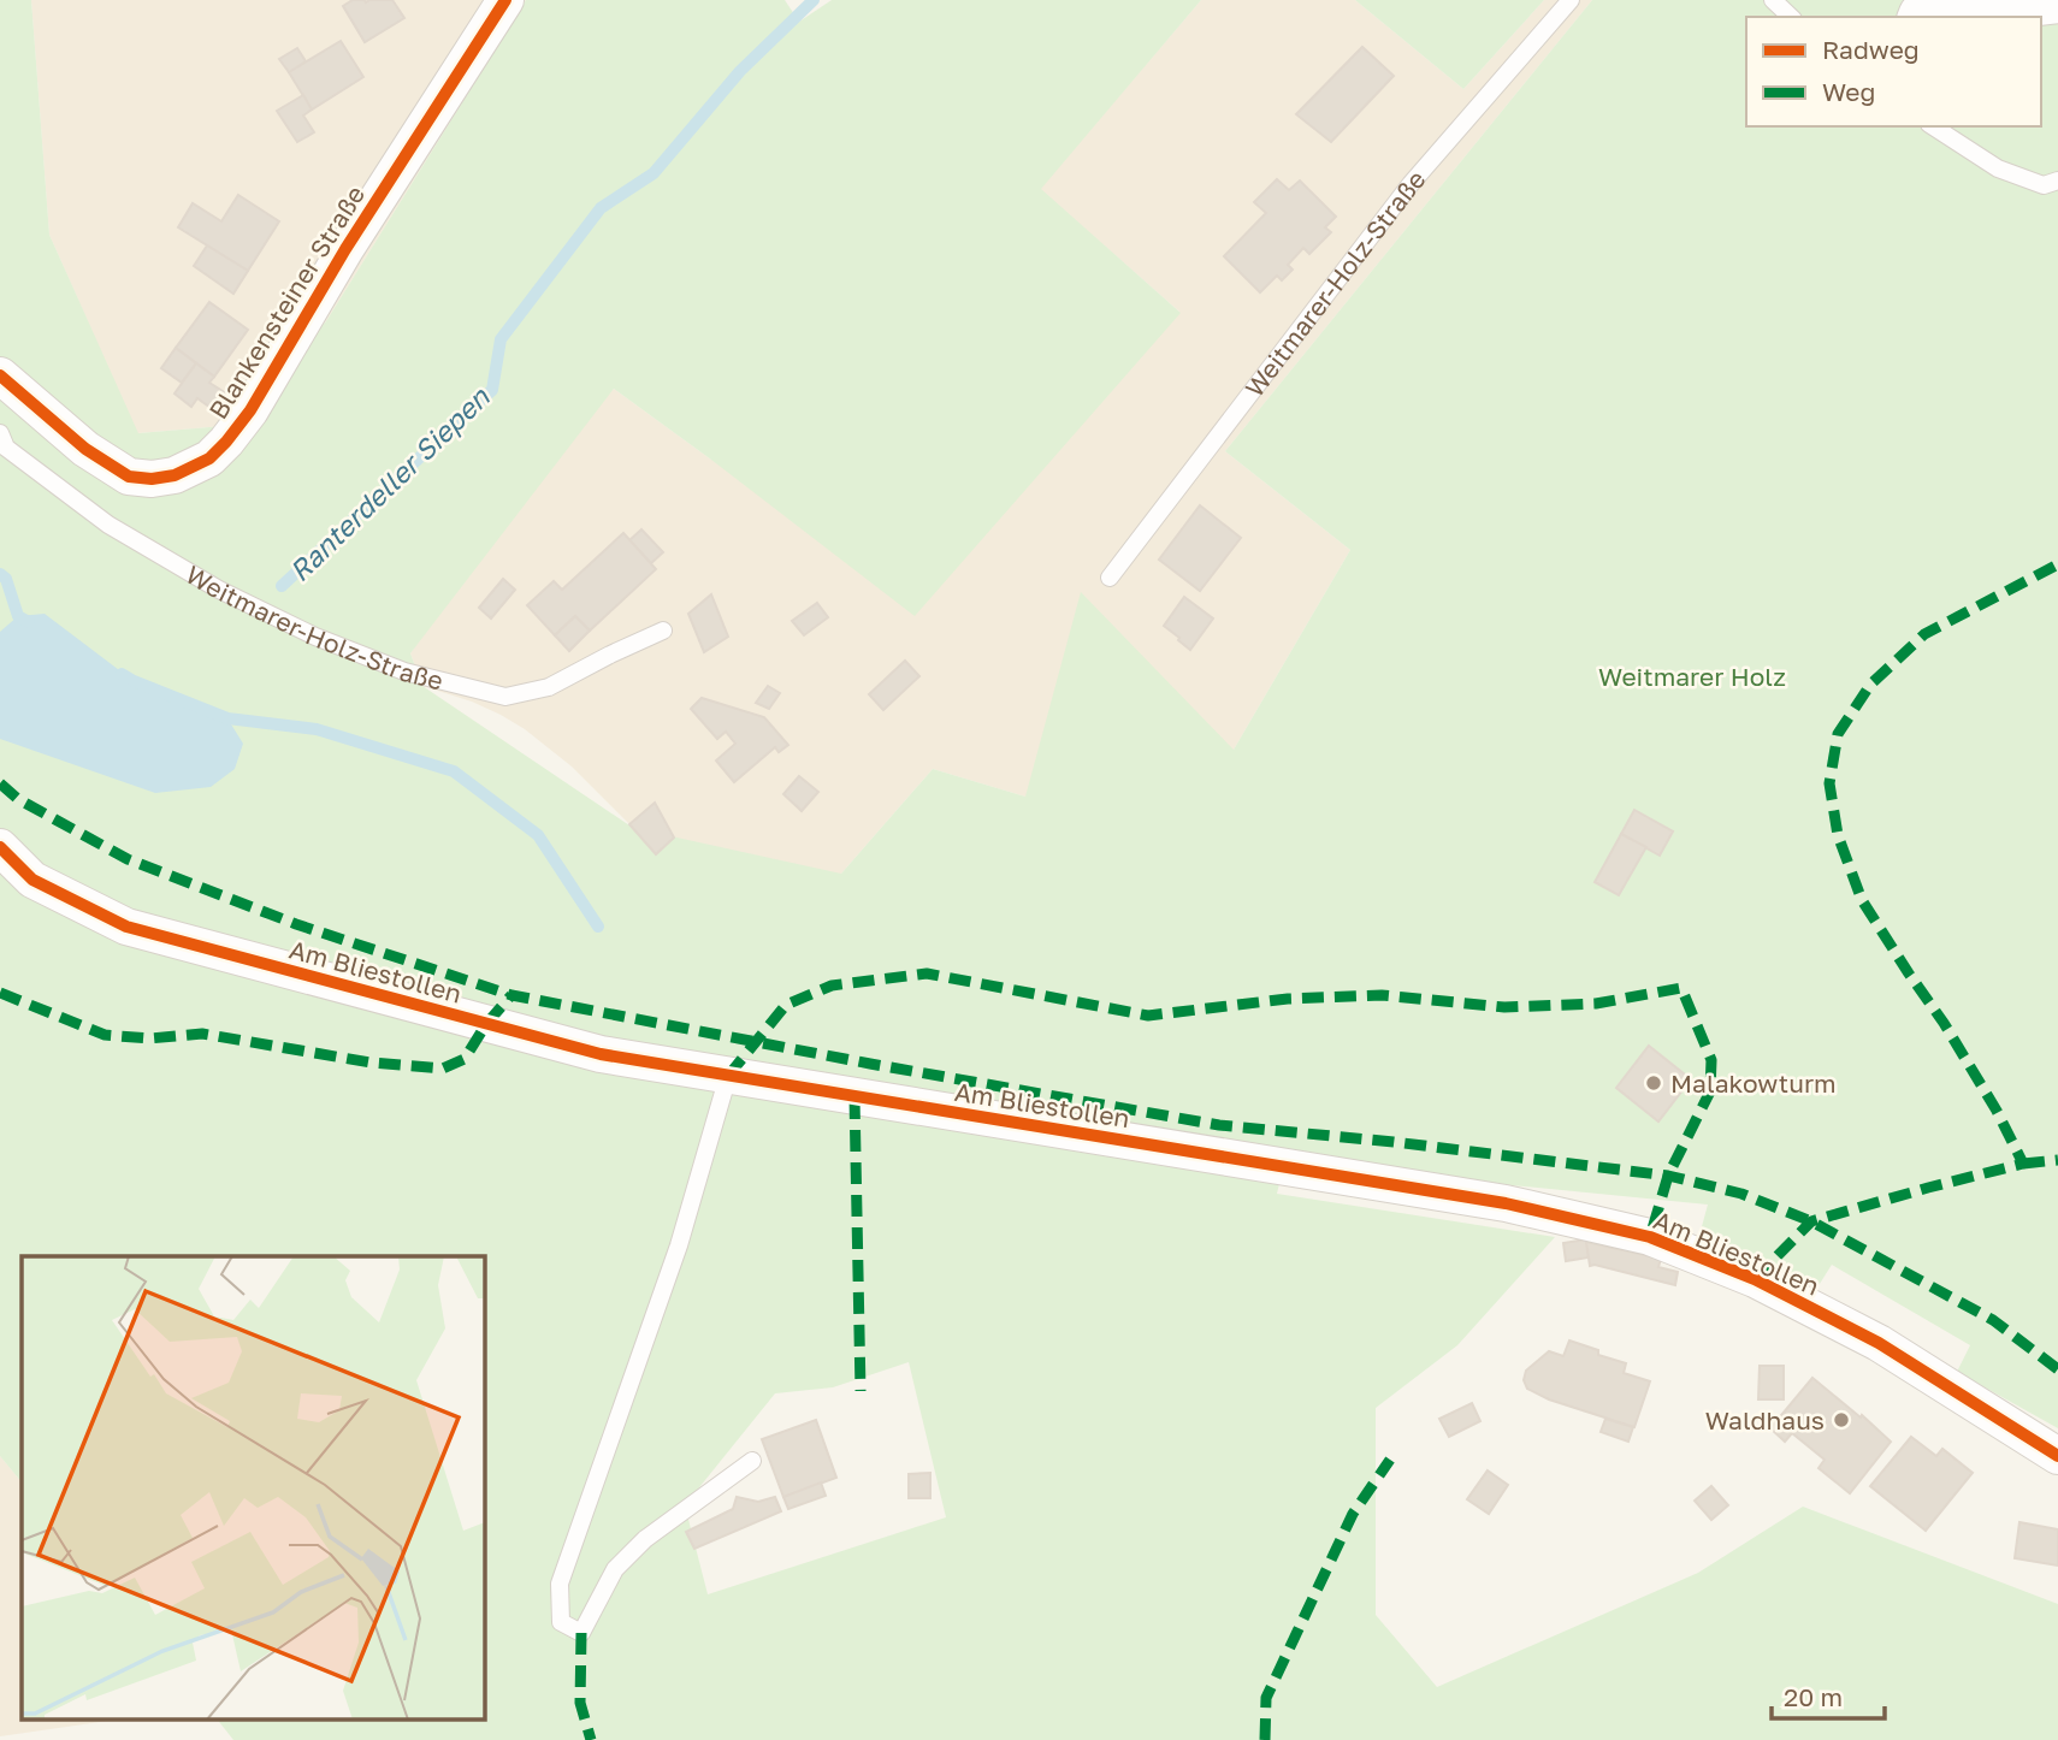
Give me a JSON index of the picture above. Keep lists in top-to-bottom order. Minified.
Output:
{"streets":{"street":["Blankensteiner Straße","Am Bliestollen"],"lane":["Weitmarer-Holz-Straße"]},"water":["Ranterdeller Siepen"],"parks":["Weitmarer Holz"],"places":["Malakowturm","Waldhaus"],"legend":["Radweg","Weg"],"scale_bar":"20 m"}
